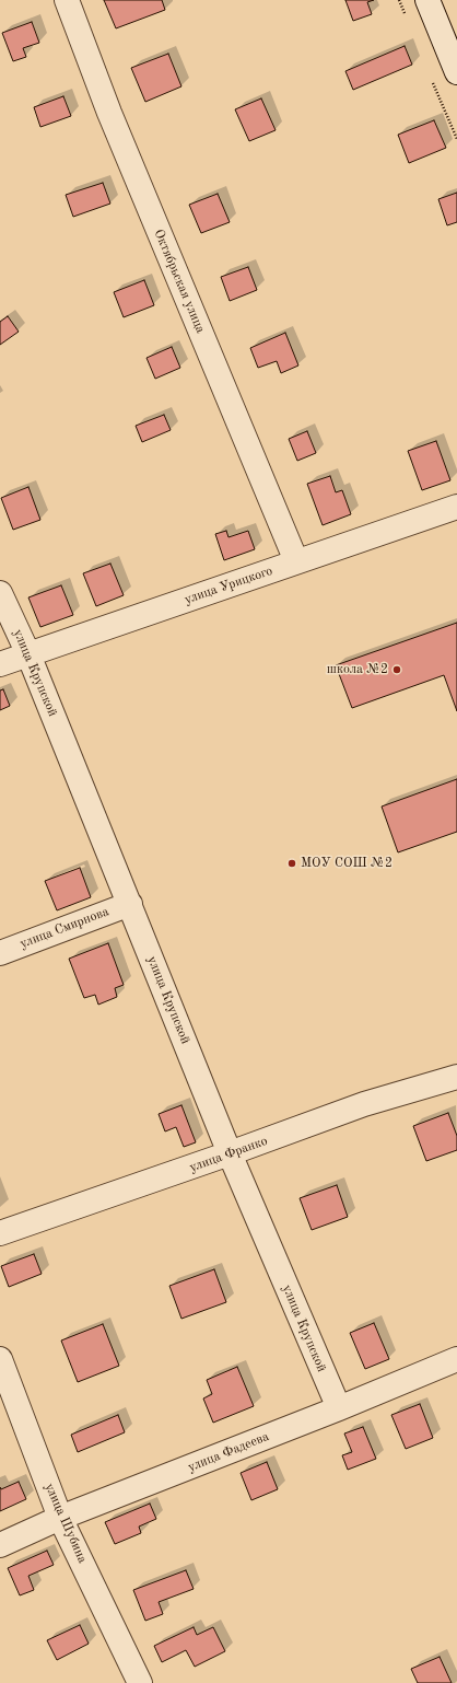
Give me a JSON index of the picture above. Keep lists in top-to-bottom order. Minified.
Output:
{"streets":{"street":["Октябрьская улица","улица Урицкого","улица Крупской","улица Смирнова","улица Франко","улица Фадеева","улица Шубина"]},"crossings":[["Октябрьская улица","улица Урицкого"],["улица Урицкого","улица Крупской"],["улица Крупской","улица Смирнова"],["улица Крупской","улица Франко"],["улица Крупской","улица Фадеева"],["улица Фадеева","улица Шубина"]],"places":["школа №2","МОУ СОШ №2"]}
